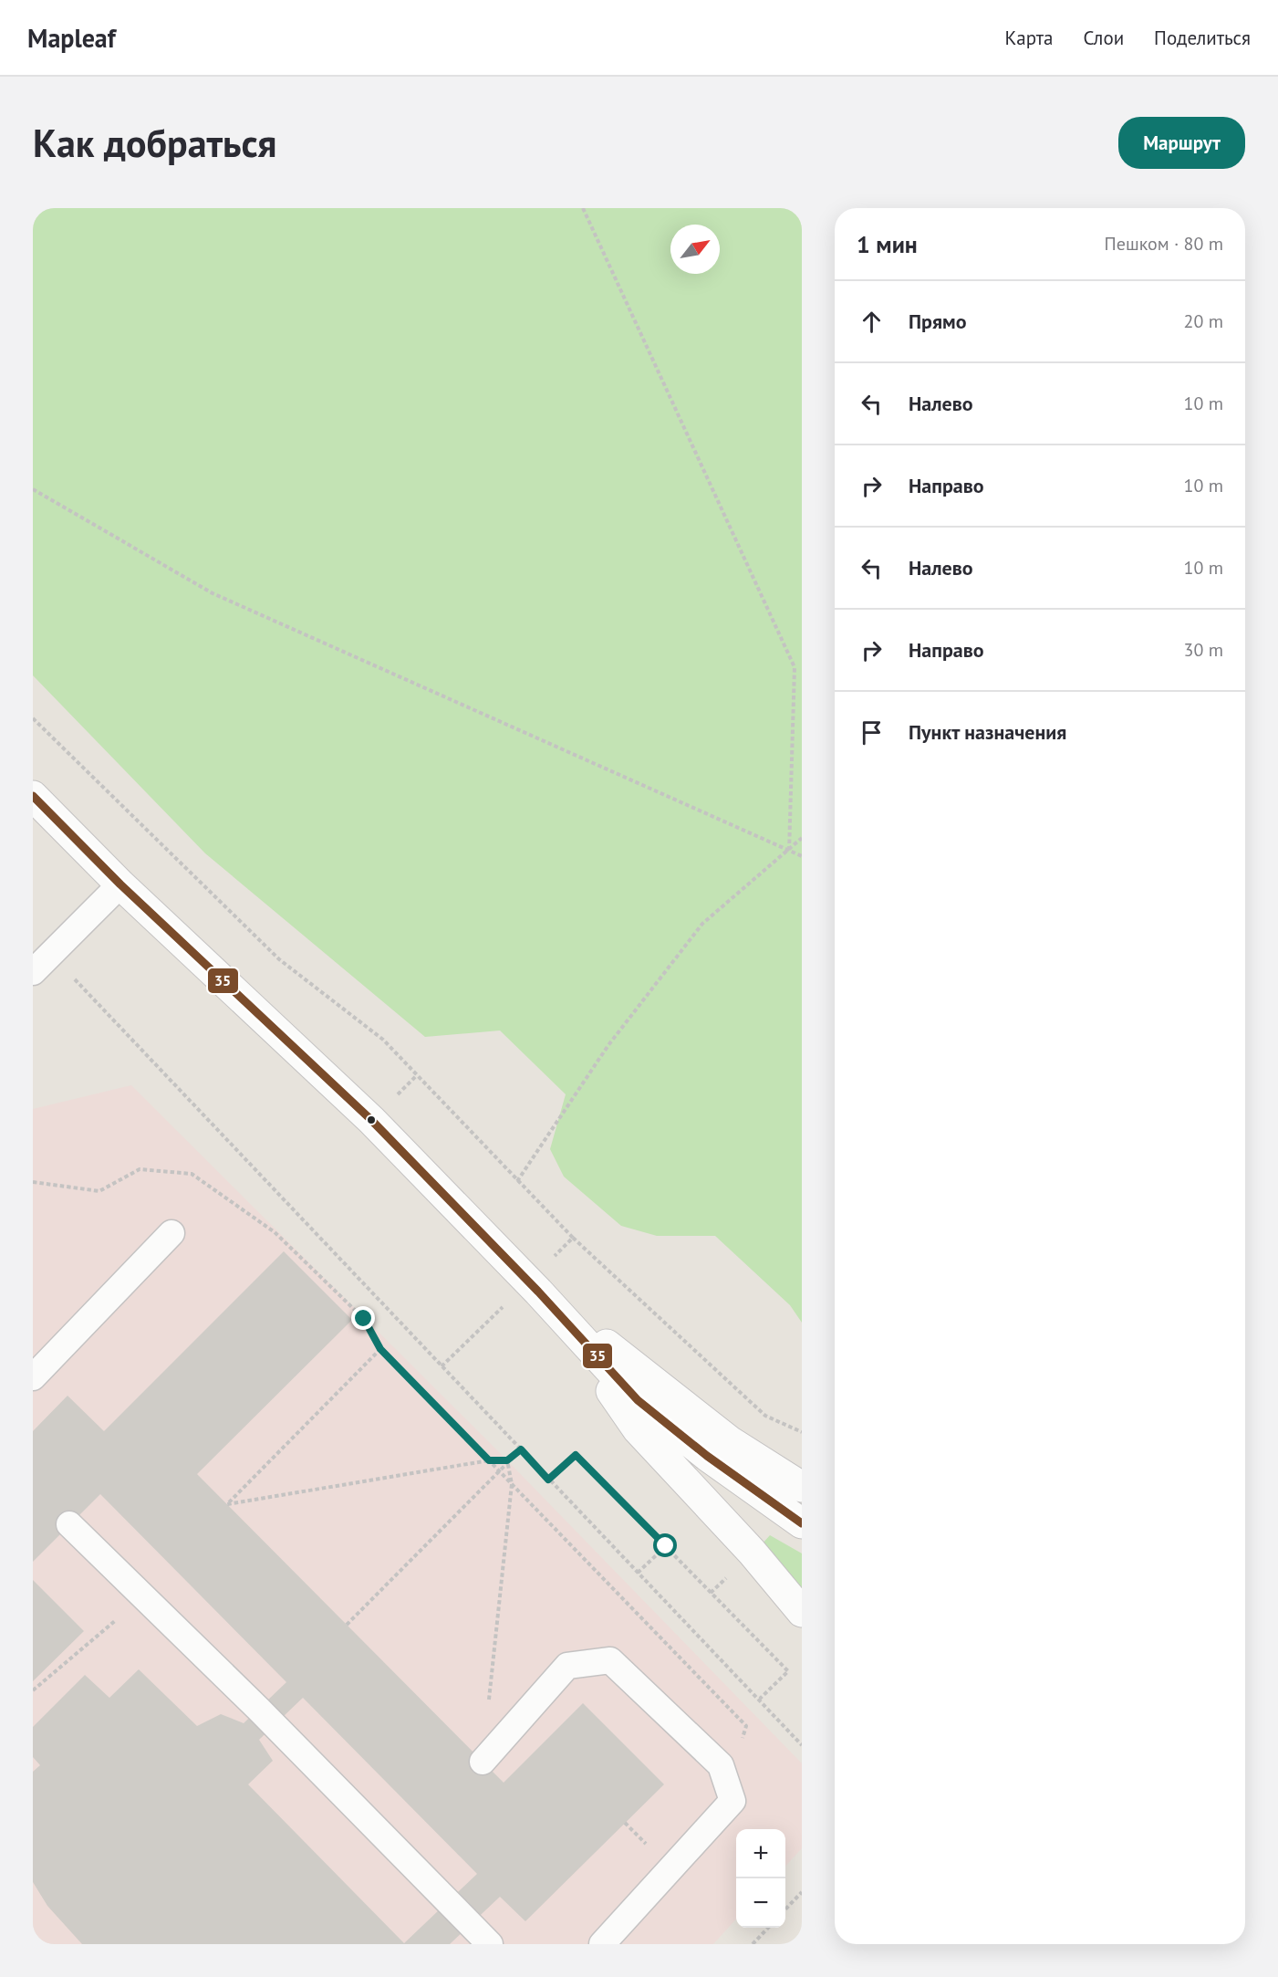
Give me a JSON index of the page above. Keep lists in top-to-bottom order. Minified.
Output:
{"lines":["transit line 35"],"north":"top right","page":{"header":"Mapleaf","nav":["Карта","Слои","Поделиться"],"buttons":"Маршрут","title":"Как добраться","heading":["1 мин","Пешком · 80 m"],"list":[["Прямо","20 m"],["Налево","10 m"],["Направо","10 m"],["Налево","10 m"],["Направо","30 m"],"Пункт назначения"],"map_buttons":["+","−"]}}
